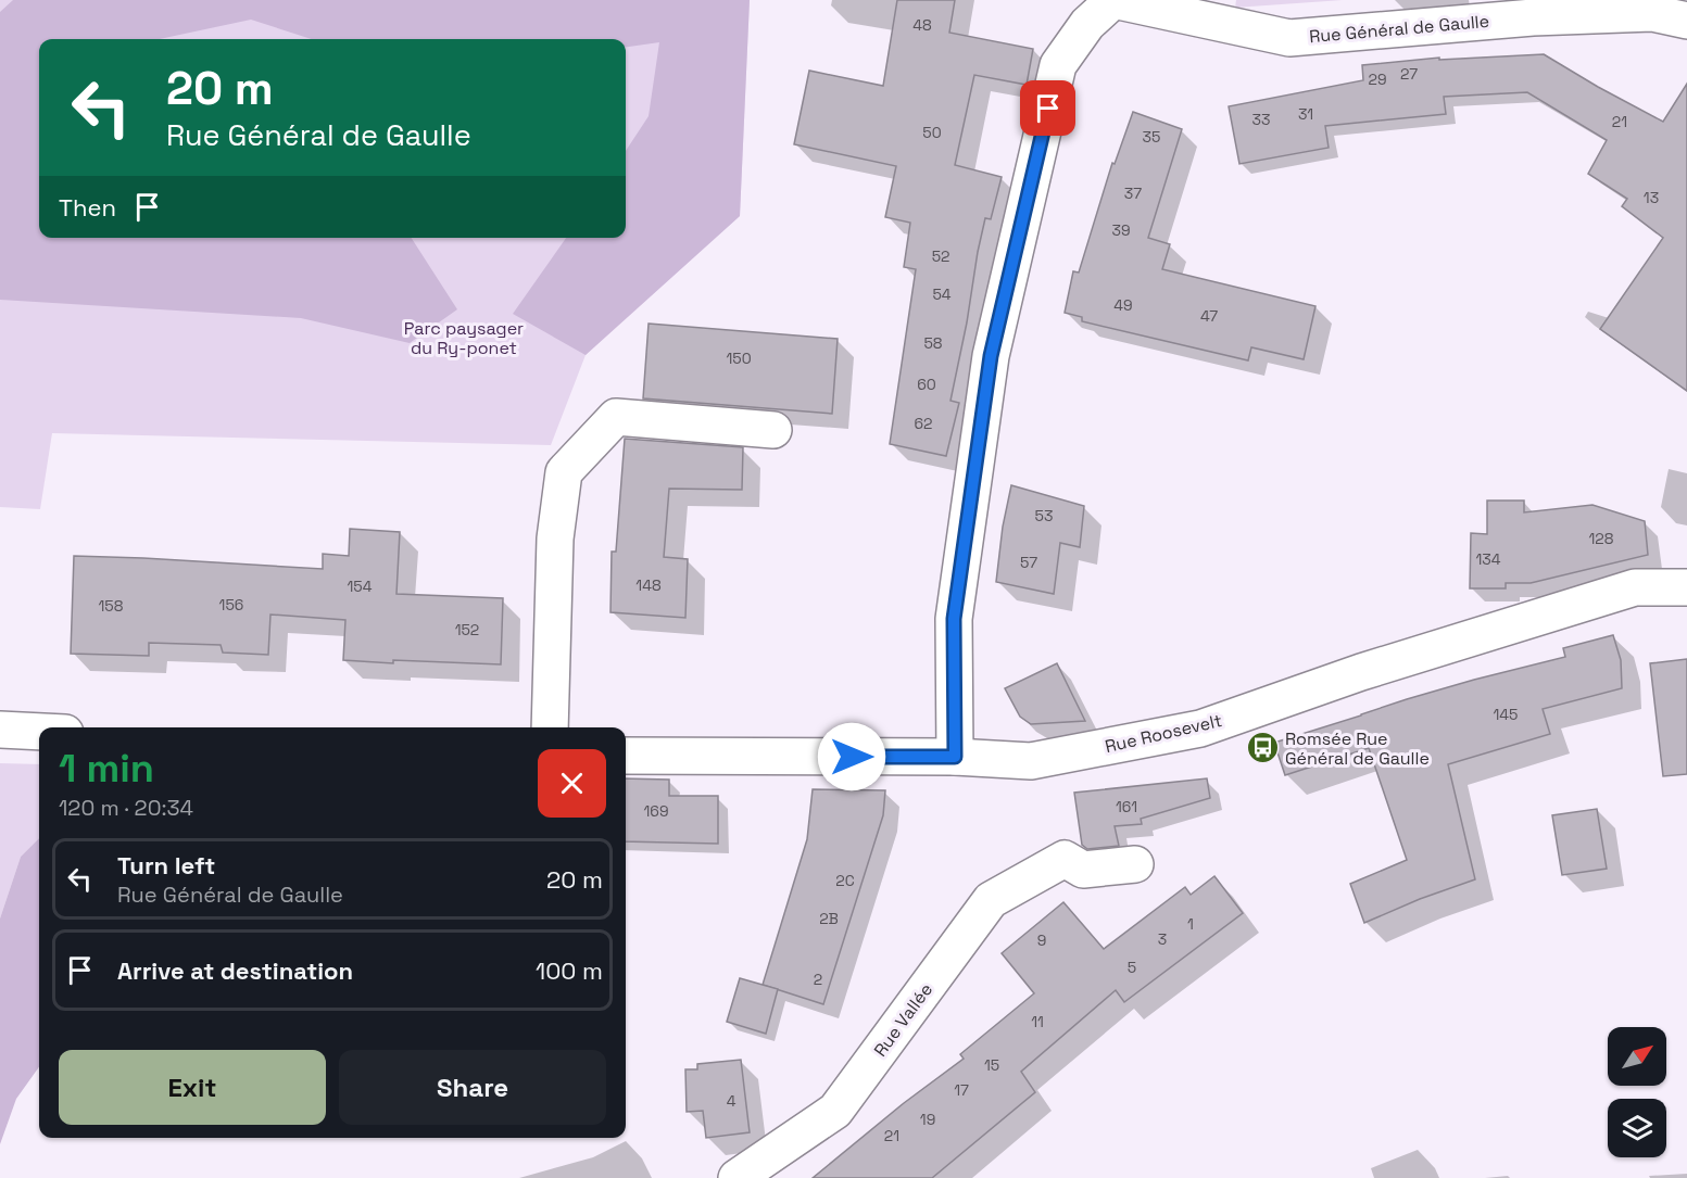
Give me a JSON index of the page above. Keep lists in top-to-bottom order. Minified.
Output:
{"streets":{"street":["Rue Général de Gaulle","Rue Roosevelt","Rue Vallée"]},"crossings":[["Rue Général de Gaulle","Rue Roosevelt"]],"parks":["Parc paysager du Ry-ponet"],"places":{"bus stop":["Romsée Rue Général de Gaulle"]},"house_numbers":["48","27","29","31","33","21","50","35","37","13","39","52","54","49","47","58","150","60","62","53","128","134","57","148","154","156","158","152","145","161","169","2C","2B","1","3","9","5","2","11","15","17","4","19","21"],"north":"top right","page":{"turn":["20 m","Rue Général de Gaulle"],"then":"Then","heading":["1 min","120 m · 20:34"],"list":[{"name":"Turn left","note":"Rue Général de Gaulle","value":"20 m"},{"name":"Arrive at destination","value":"100 m"}],"buttons":["Exit","Share"]}}
